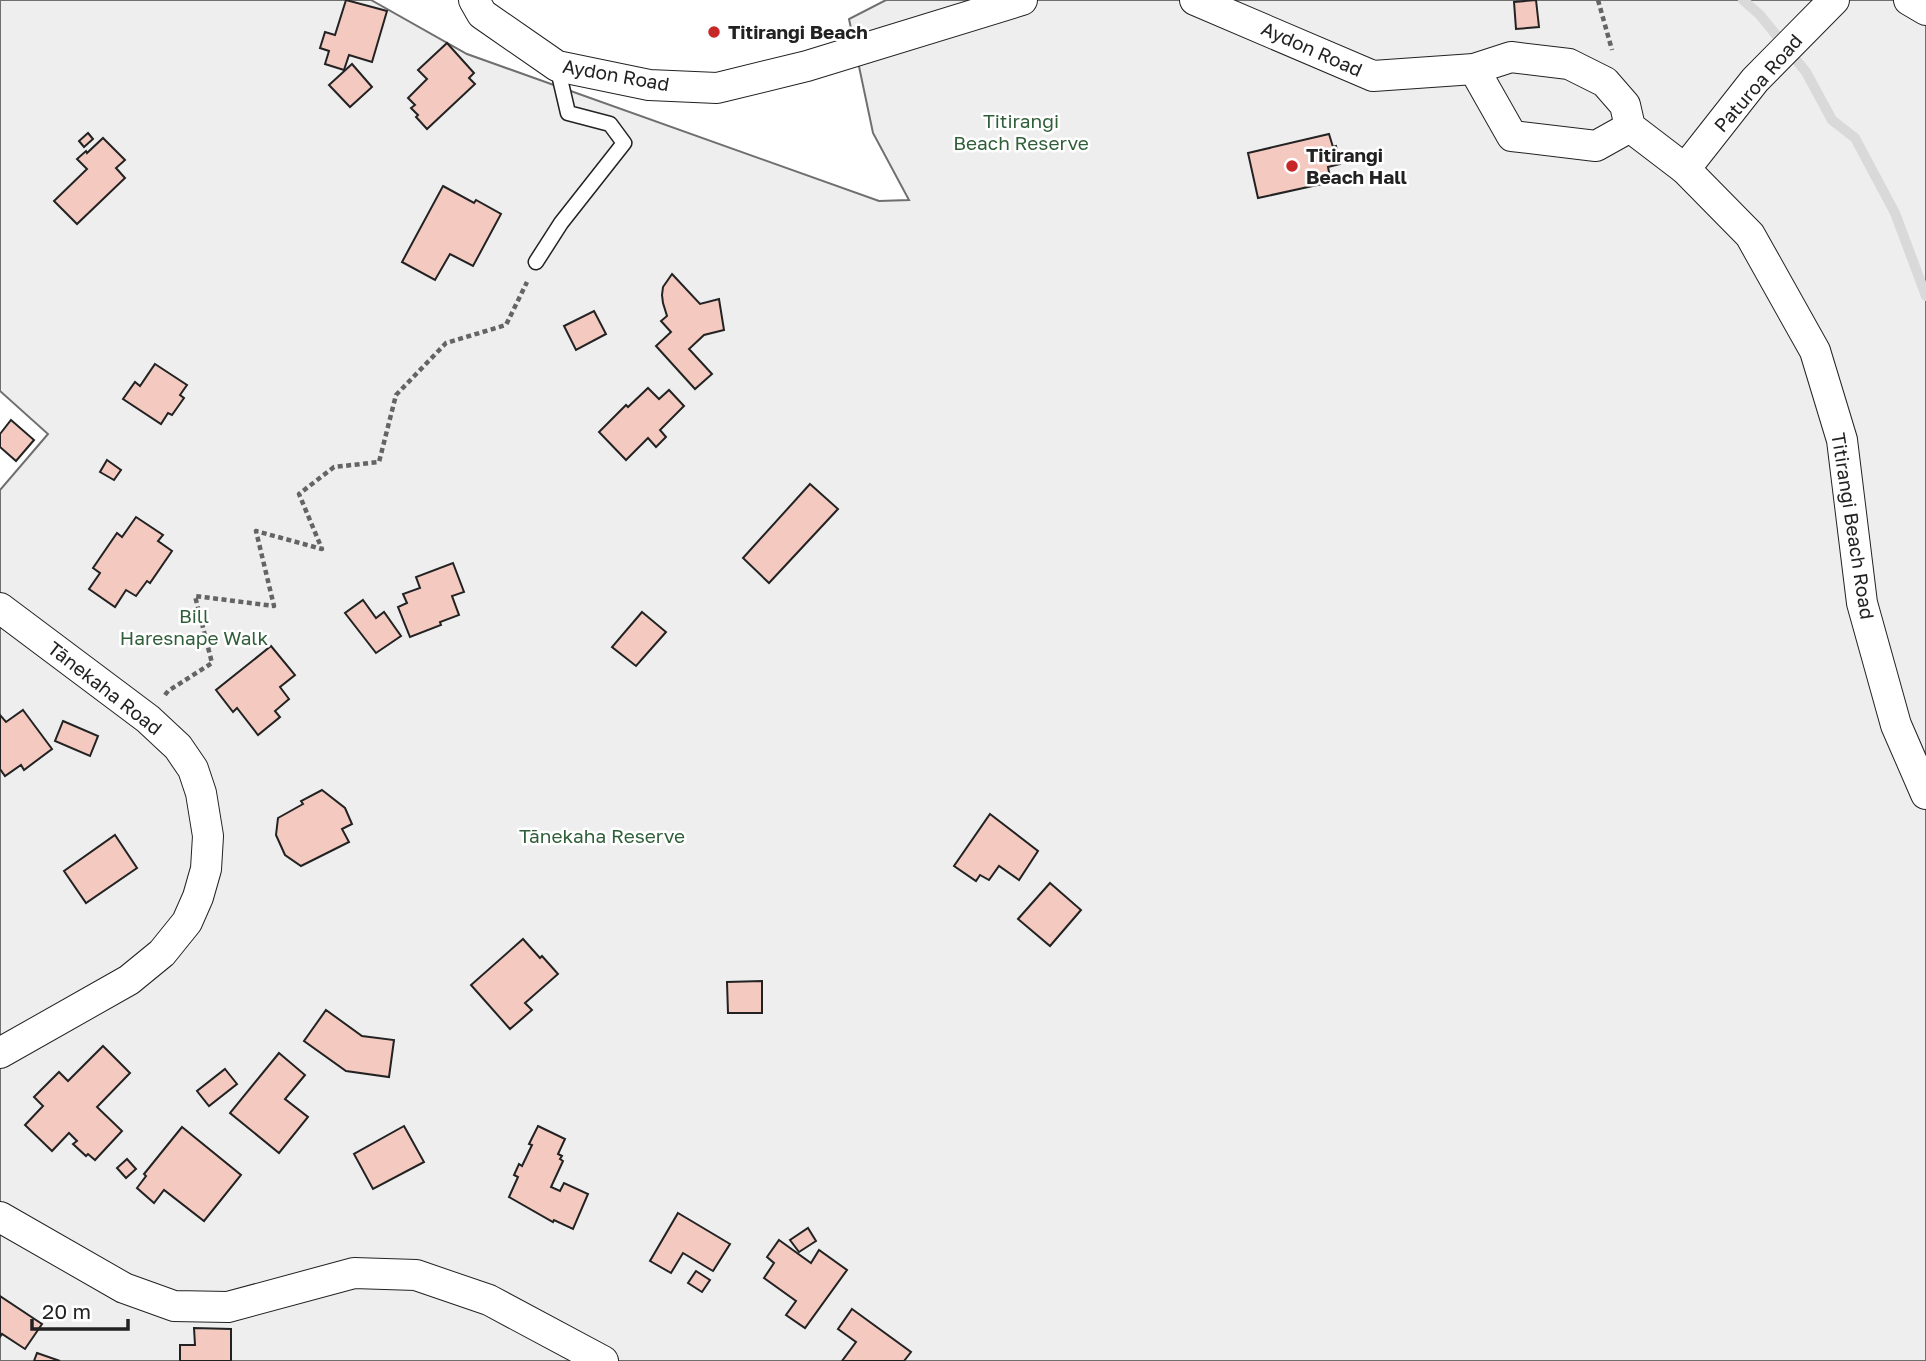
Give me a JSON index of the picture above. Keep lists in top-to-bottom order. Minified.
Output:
{"streets":{"street":["Aydon Road","Paturoa Road","Titirangi Beach Road","Tānekaha Road"]},"crossings":[["Aydon Road","Paturoa Road"],["Aydon Road","Titirangi Beach Road"],["Paturoa Road","Titirangi Beach Road"]],"parks":["Titirangi Beach Reserve","Bill Haresnape Walk","Tānekaha Reserve"],"places":["Titirangi Beach","Titirangi Beach Hall"],"scale_bar":"20 m"}
